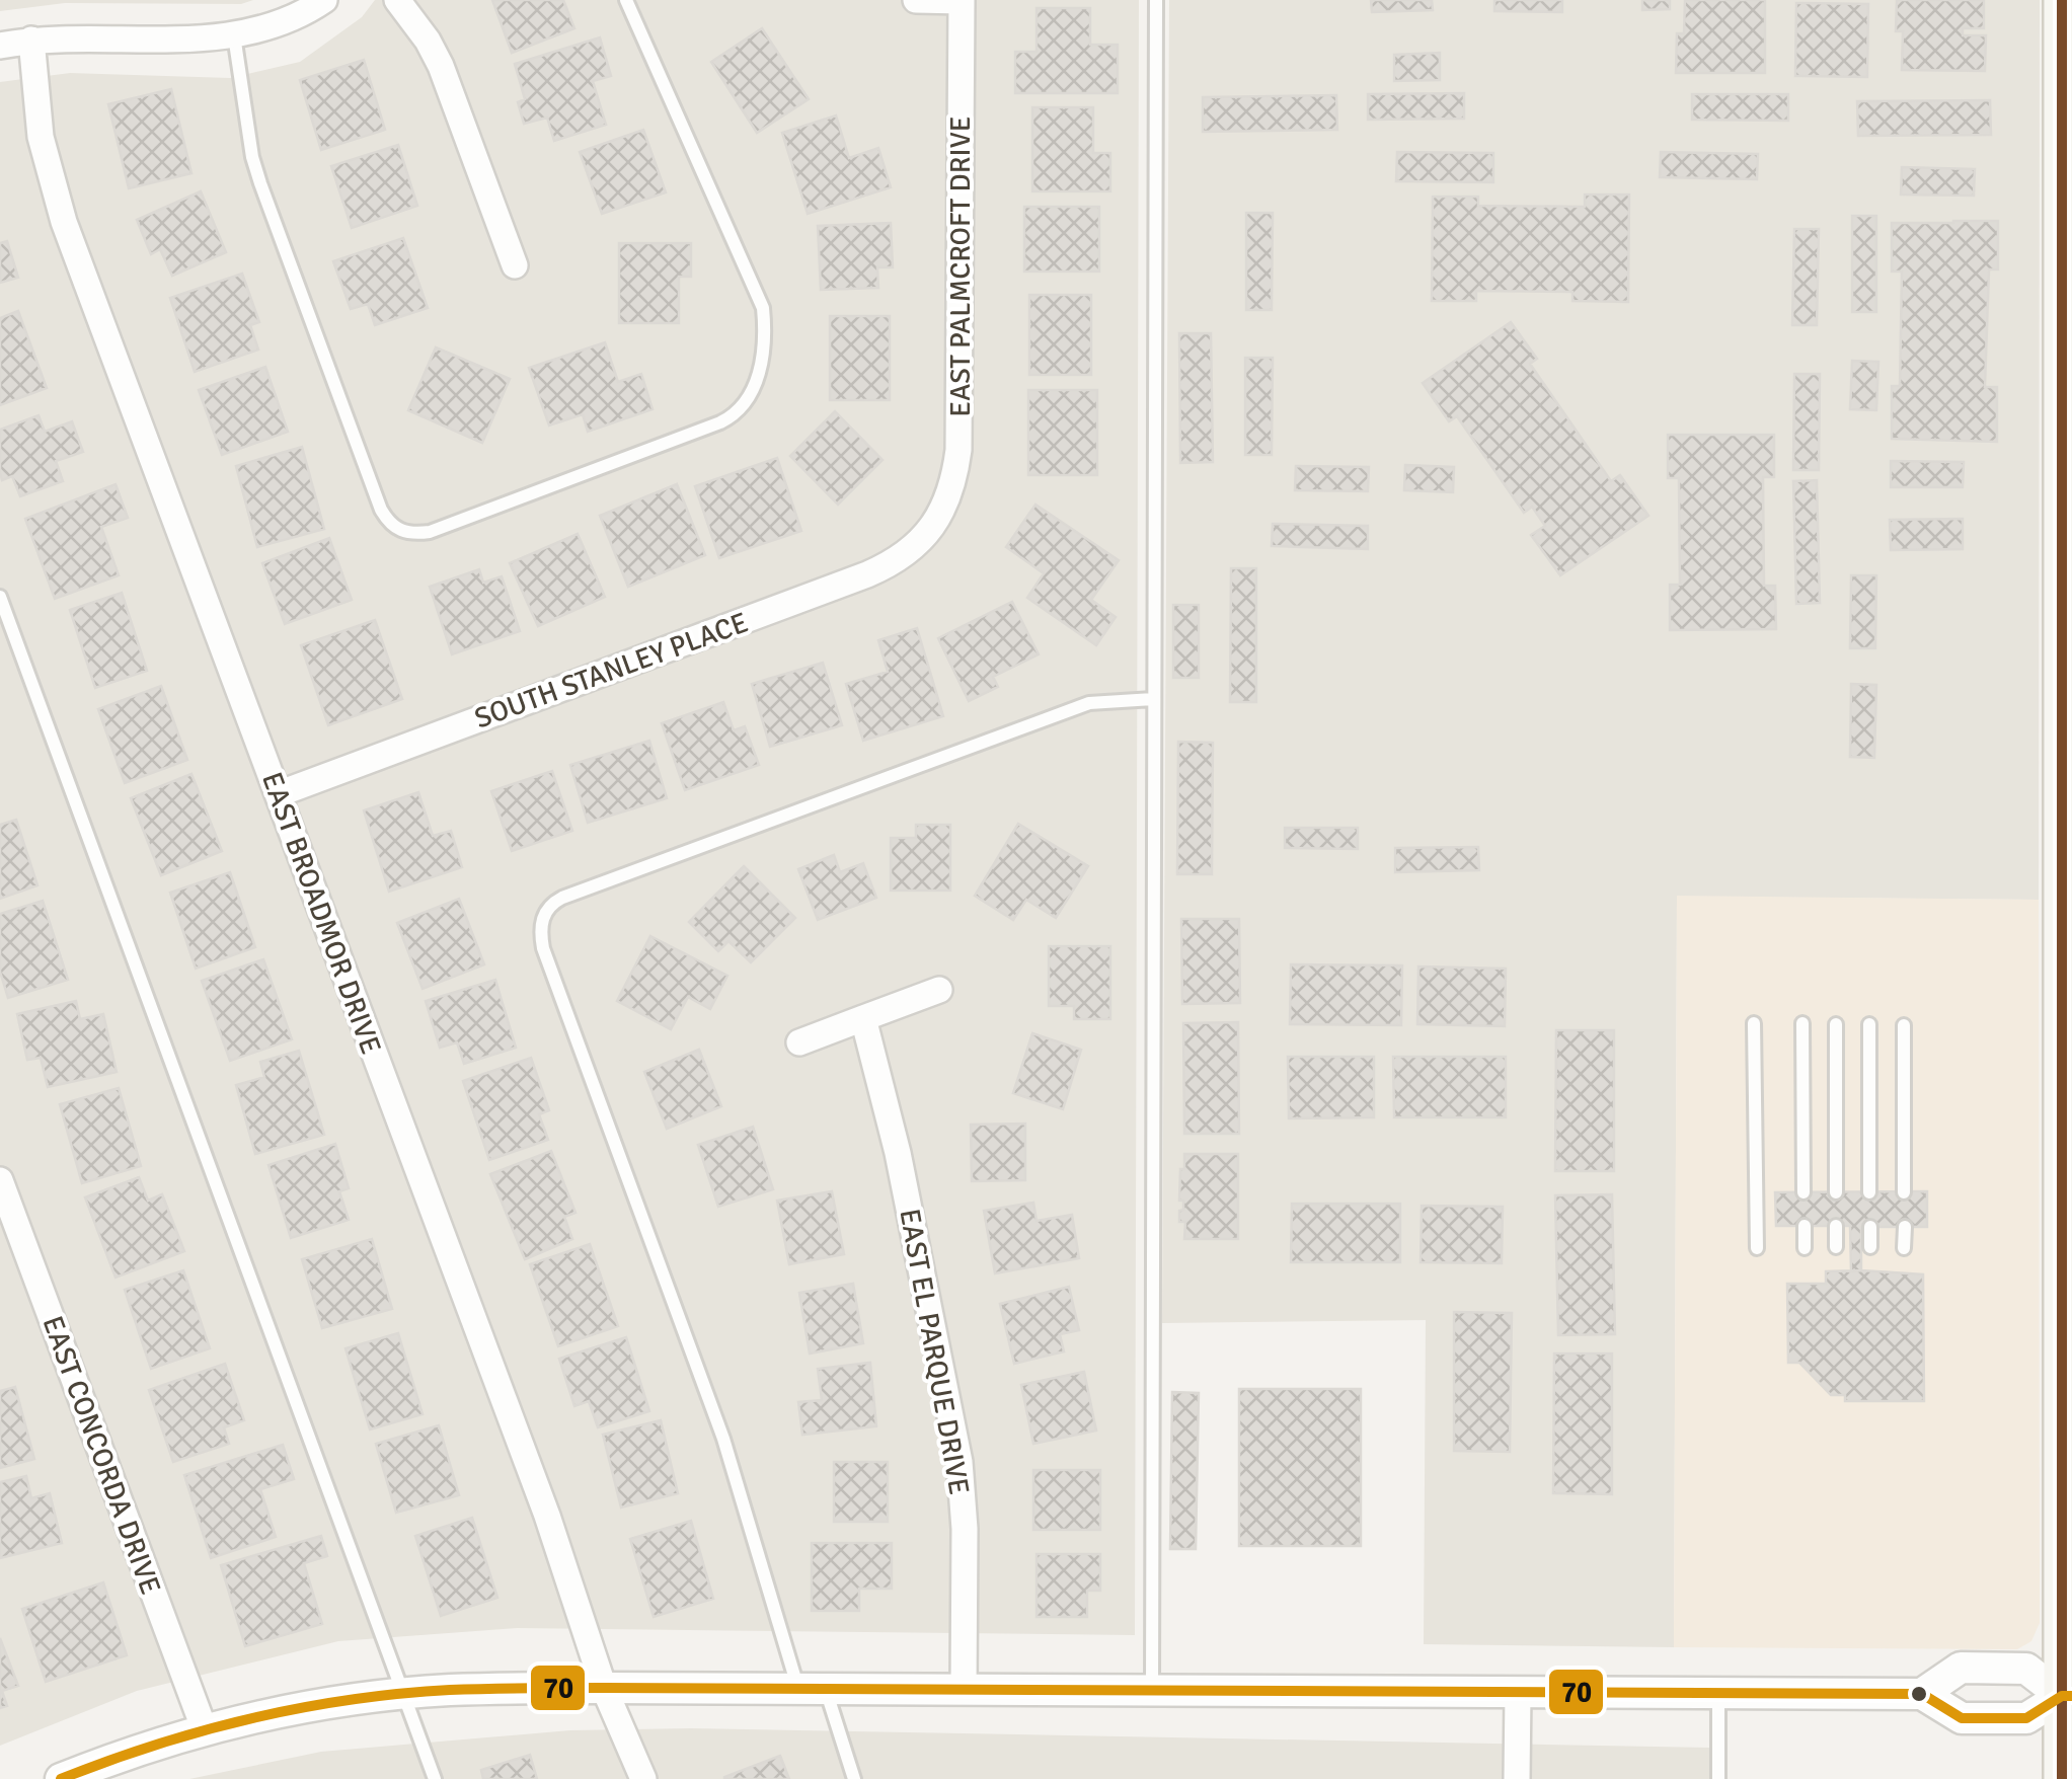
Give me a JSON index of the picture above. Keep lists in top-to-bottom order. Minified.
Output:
{"streets":{"street":["EAST PALMCROFT DRIVE","SOUTH STANLEY PLACE","EAST BROADMOR DRIVE","EAST EL PARQUE DRIVE","EAST CONCORDA DRIVE"]},"crossings":[["EAST PALMCROFT DRIVE","SOUTH STANLEY PLACE"],["SOUTH STANLEY PLACE","EAST BROADMOR DRIVE"]],"lines":["transit line 70"]}
